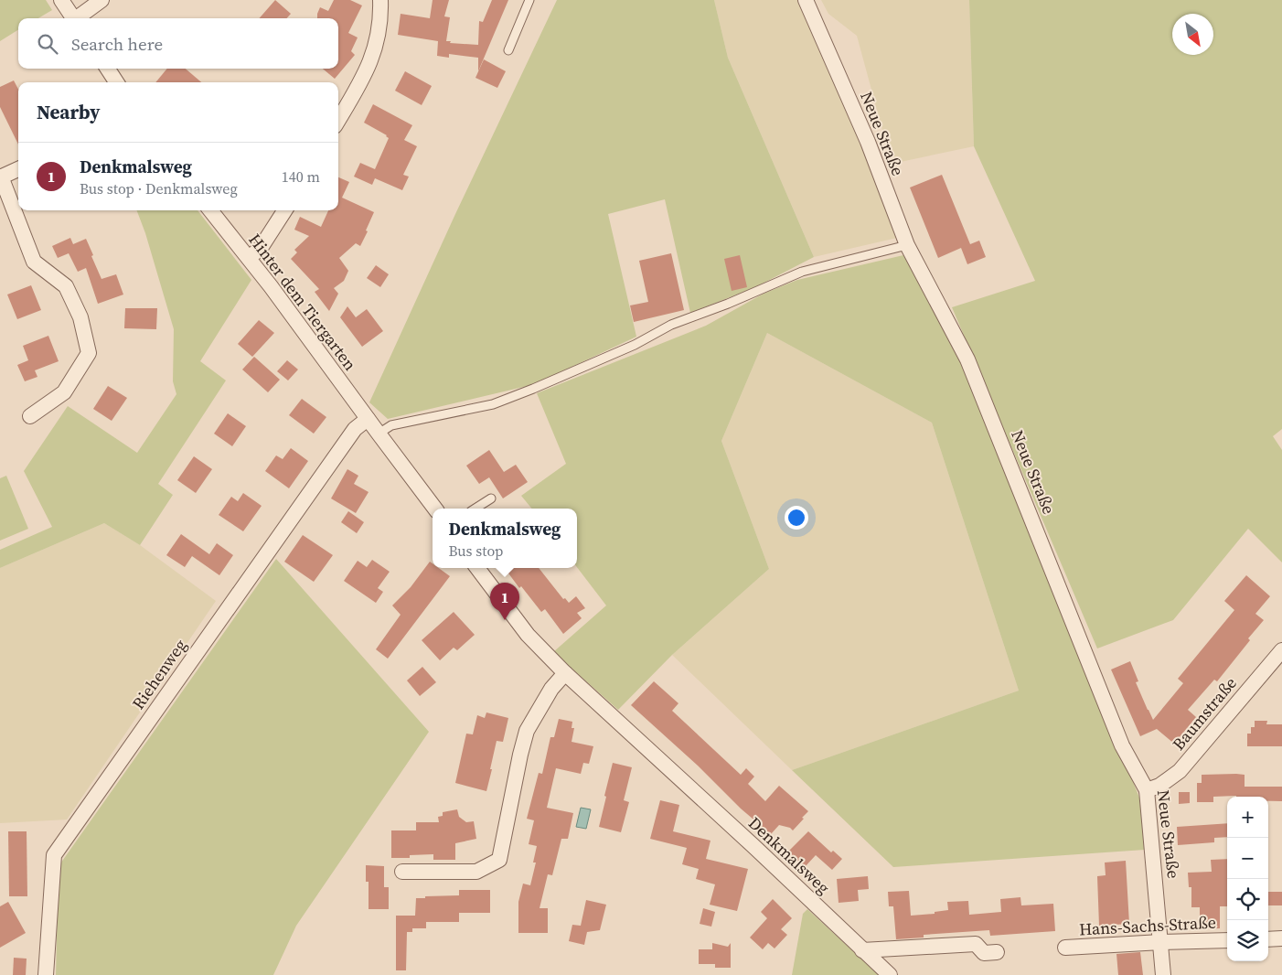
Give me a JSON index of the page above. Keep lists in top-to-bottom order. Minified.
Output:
{"streets":{"street":["Neue Straße","Hinter dem Tiergarten","Riehenweg","Baumstraße","Denkmalsweg","Hans-Sachs-Straße"]},"crossings":[["Neue Straße","Baumstraße"],["Neue Straße","Hans-Sachs-Straße"],["Hinter dem Tiergarten","Riehenweg"]],"north":"bottom right","page":{"search":"Search here","heading":"Nearby","list":[{"mark":"1","name":"Denkmalsweg","note":"Bus stop · Denkmalsweg","value":"140 m"}],"popup":["Denkmalsweg","Bus stop"],"pins":"1","map_buttons":["+","−"]}}
